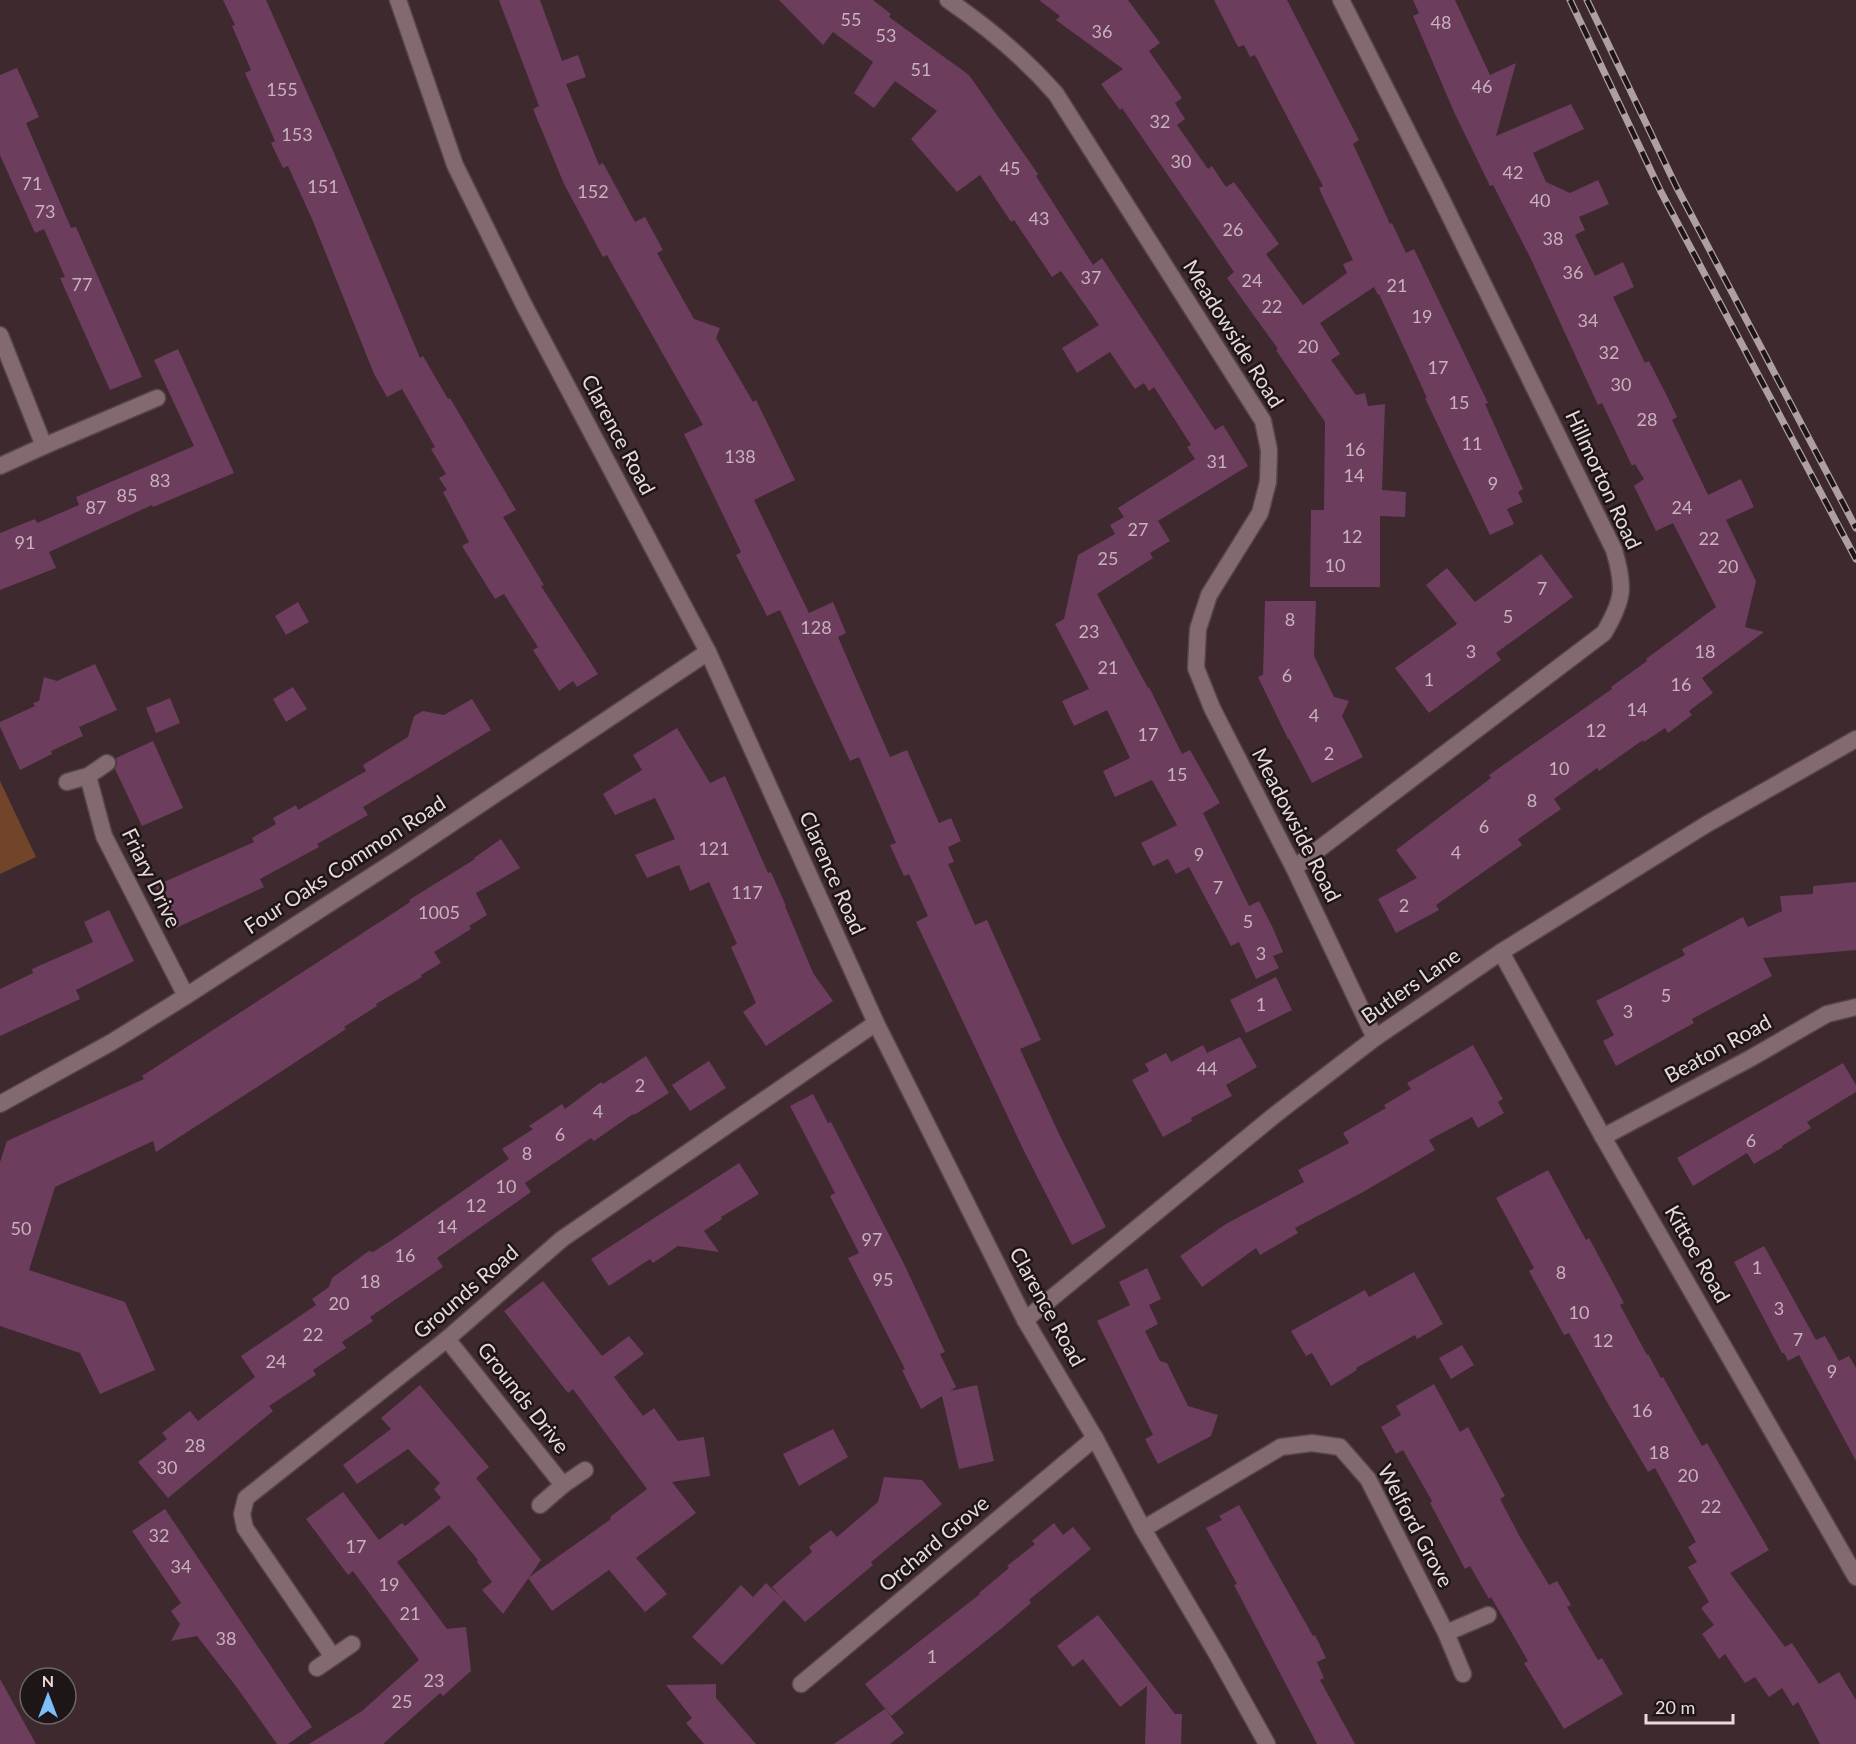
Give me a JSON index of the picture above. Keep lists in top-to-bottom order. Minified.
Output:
{"streets":{"street":["Meadowside Road","Clarence Road","Hillmorton Road","Four Oaks Common Road","Friary Drive","Butlers Lane","Beaton Road","Kittoe Road","Grounds Road","Grounds Drive","Welford Grove","Orchard Grove"]},"crossings":[["Meadowside Road","Hillmorton Road"],["Meadowside Road","Butlers Lane"],["Clarence Road","Four Oaks Common Road"],["Clarence Road","Butlers Lane"],["Clarence Road","Grounds Road"],["Clarence Road","Welford Grove"],["Clarence Road","Orchard Grove"],["Four Oaks Common Road","Friary Drive"],["Butlers Lane","Kittoe Road"],["Beaton Road","Kittoe Road"],["Grounds Road","Grounds Drive"]],"house_numbers":["55","48","36","53","51","46","155","32","153","30","45","42","71","151","152","40","73","43","26","38","36","37","24","77","21","22","19","34","20","32","17","30","15","28","11","16","138","31","14","83","9","85","87","24","27","12","22","91","25","10","20","7","5","8","128","23","3","18","21","6","1","16","14","4","12","17","2","10","15","8","6","121","4","9","7","117","2","1005","5","3","5","1","3","44","2","4","6","6","8","10","12","14","50","97","16","1","8","95","18","20","3","10","22","7","12","24","9","16","28","18","30","20","22","32","17","34","19","21","38","1","23","25"],"scale_bar":"20 m","north":"top"}
